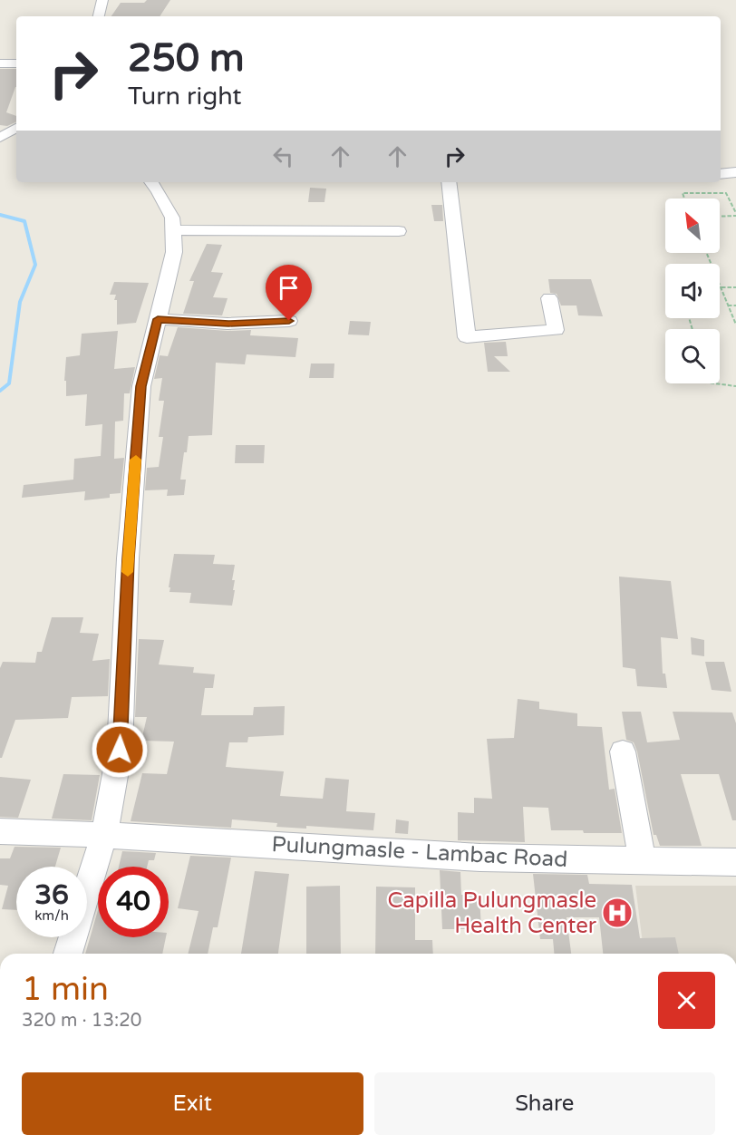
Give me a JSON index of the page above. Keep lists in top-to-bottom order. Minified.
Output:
{"streets":{"street":["Pulungmasle - Lambac Road"]},"places":{"hospital":["Capilla Pulungmasle Health Center"]},"north":"top left","page":{"turn":["250 m","Turn right"],"speed":"36 km/h","limit":"40","heading":["1 min","320 m · 13:20"],"buttons":["Exit","Share"]}}
